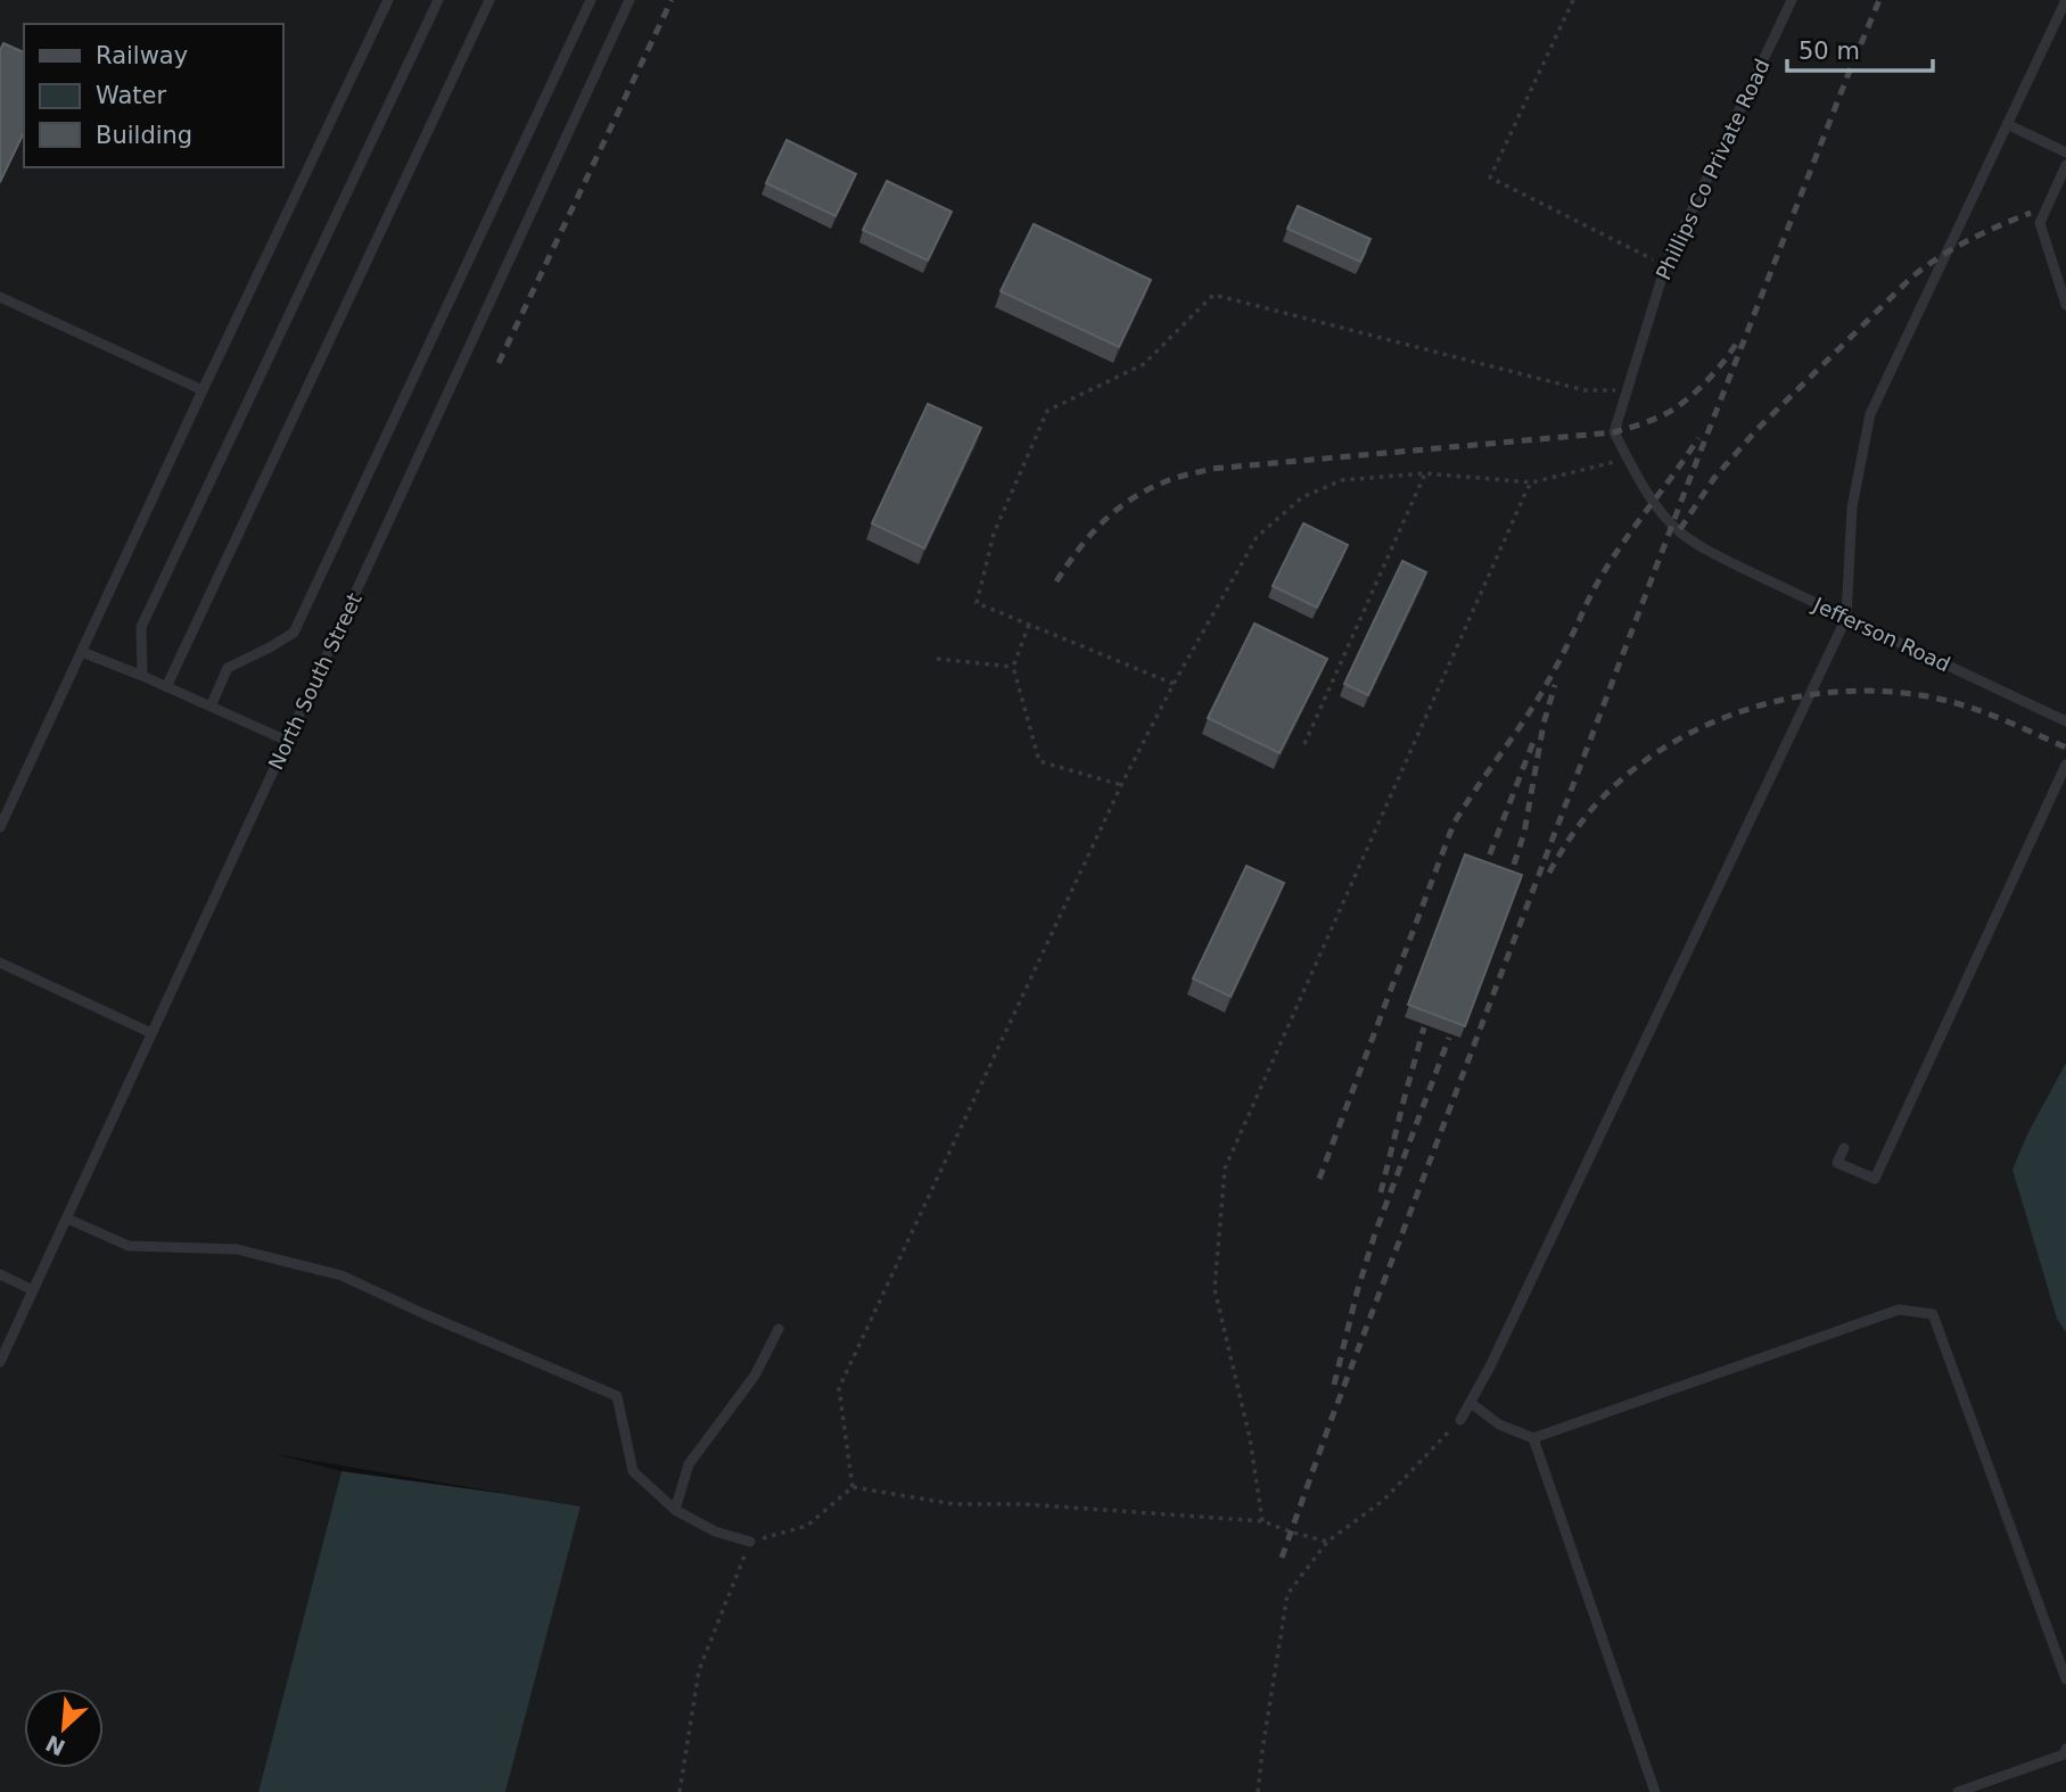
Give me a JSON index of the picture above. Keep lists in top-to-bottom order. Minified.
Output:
{"streets":{"lane":["Phillips Co Private Road","Jefferson Road","North South Street"]},"crossings":[["Phillips Co Private Road","Jefferson Road"]],"legend":["Railway","Water","Building"],"scale_bar":"50 m","north":"bottom left"}
